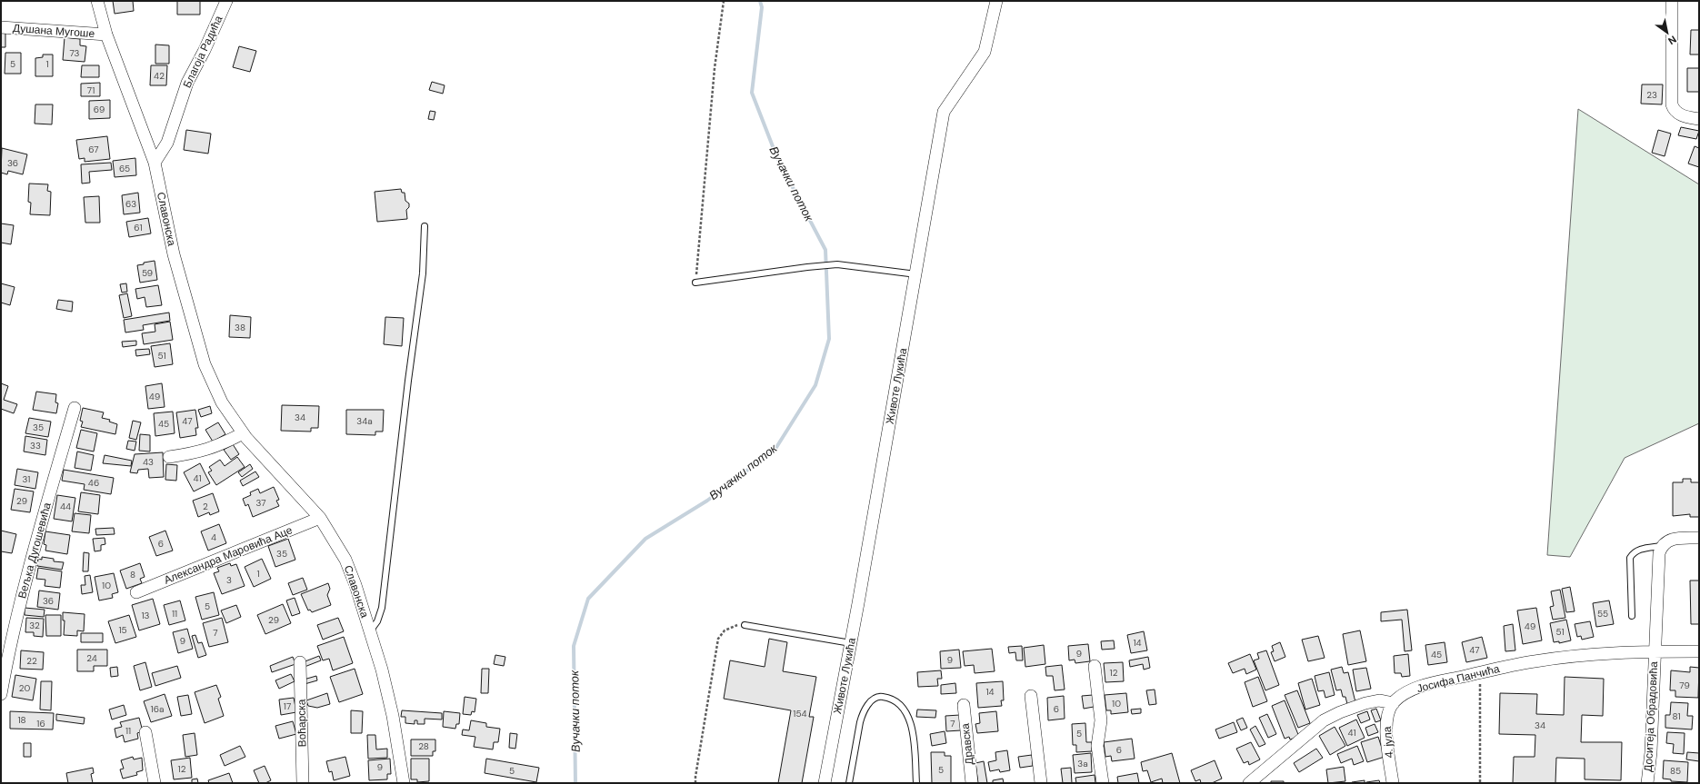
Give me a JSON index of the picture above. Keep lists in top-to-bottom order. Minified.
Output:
{"streets":{"street":["Душана Мугоше","Благоја Радића","Славонска","Животе Лукића","Вељка Дугошевића","Александра Маровића Аце","Јосифа Панчића","Доситеја Обрадовића","Воћарска","4. јула","Дравска"]},"crossings":[["Душана Мугоше","Славонска"],["Благоја Радића","Славонска"],["Славонска","Александра Маровића Аце"],["Јосифа Панчића","Доситеја Обрадовића"],["Јосифа Панчића","4. јула"]],"water":["Вучачки поток"],"house_numbers":["73","5","1","42","71","23","69","67","36","65","63","61","59","38","51","49","34","47","34a","45","35","33","43","41","31","46","29","37","44","2","4","6","35","1","8","3","10","36","5","11","55","13","29","32","49","15","51","7","9","14","47","9","45","24","9","22","12","79","20","14","10","17","16a","6","154","81","18","16","7","34","11","41","5","28","6","3a","9","12","5","5","85"],"north":"bottom right"}
